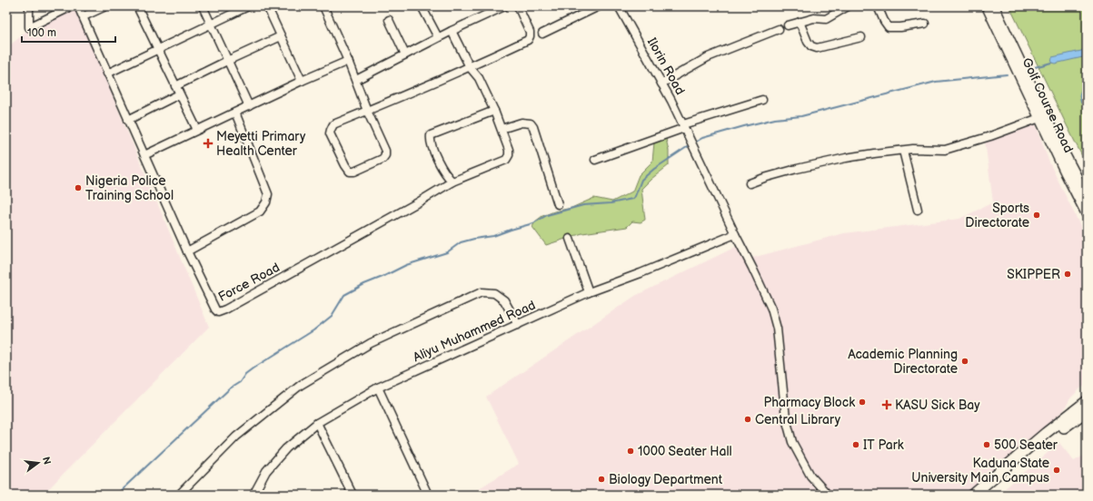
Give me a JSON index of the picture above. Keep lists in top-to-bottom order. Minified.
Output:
{"streets":{"street":["Ilorin Road","Golf Course Road","Force Road","Aliyu Muhammed Road"]},"crossings":[["Ilorin Road","Aliyu Muhammed Road"]],"places":{"health":["Meyetti Primary Health Center","KASU Sick Bay"],"other":["Nigeria Police Training School","Sports Directorate","SKIPPER","Academic Planning Directorate","Pharmacy Block","Central Library","IT Park","500 Seater","1000 Seater Hall","Kaduna State University Main Campus","Biology Department"]},"scale_bar":"100 m","north":"right"}
